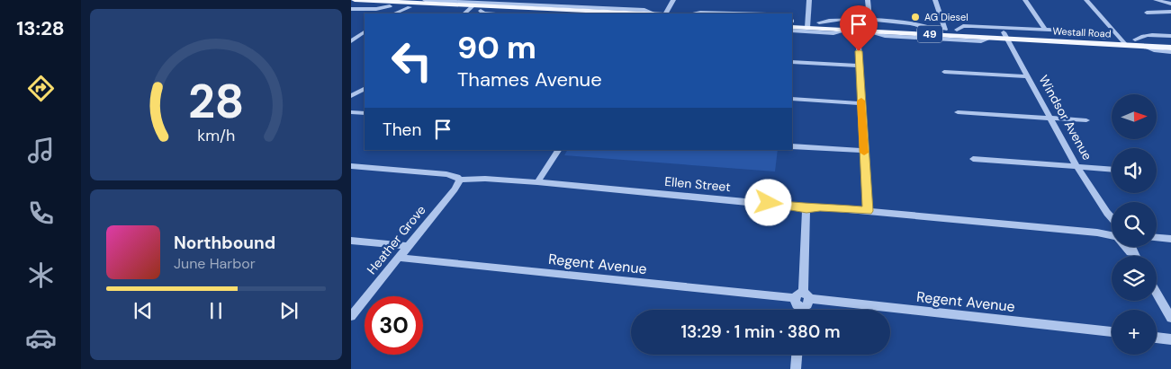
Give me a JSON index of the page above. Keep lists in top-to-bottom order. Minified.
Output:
{"streets":{"main road":["Westall Road","49"],"street":["Windsor Avenue","Ellen Street","Heather Grove","Regent Avenue"]},"crossings":[["Westall Road","Windsor Avenue"],["Ellen Street","Heather Grove"],["Heather Grove","Regent Avenue"]],"places":["AG Diesel"],"north":"right","page":{"tabs":"13:28","turn":["90 m","Thames Avenue"],"map_buttons":"+","then":"Then","song":["Northbound","June Harbor"],"limit":"30","trip":"13:29 · 1 min · 380 m","gauge":["28","km/h"]}}
